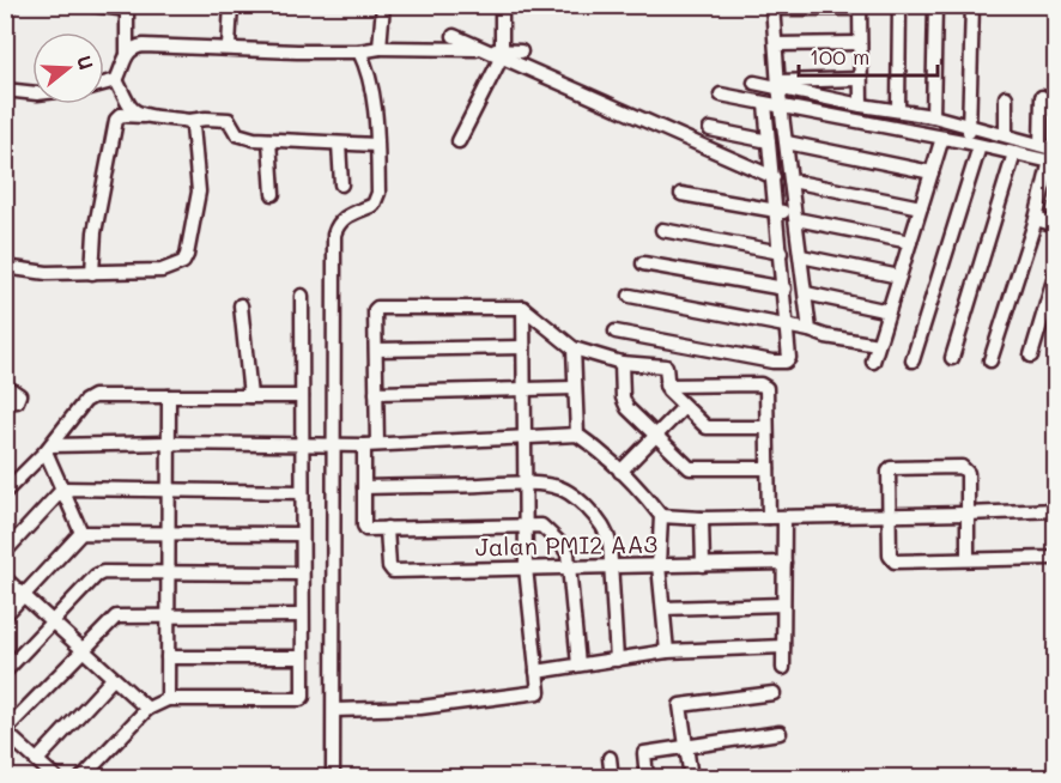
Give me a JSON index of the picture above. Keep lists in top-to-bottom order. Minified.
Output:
{"streets":{"street":["Jalan PMI2 AA3"]},"scale_bar":"100 m","north":"right"}
